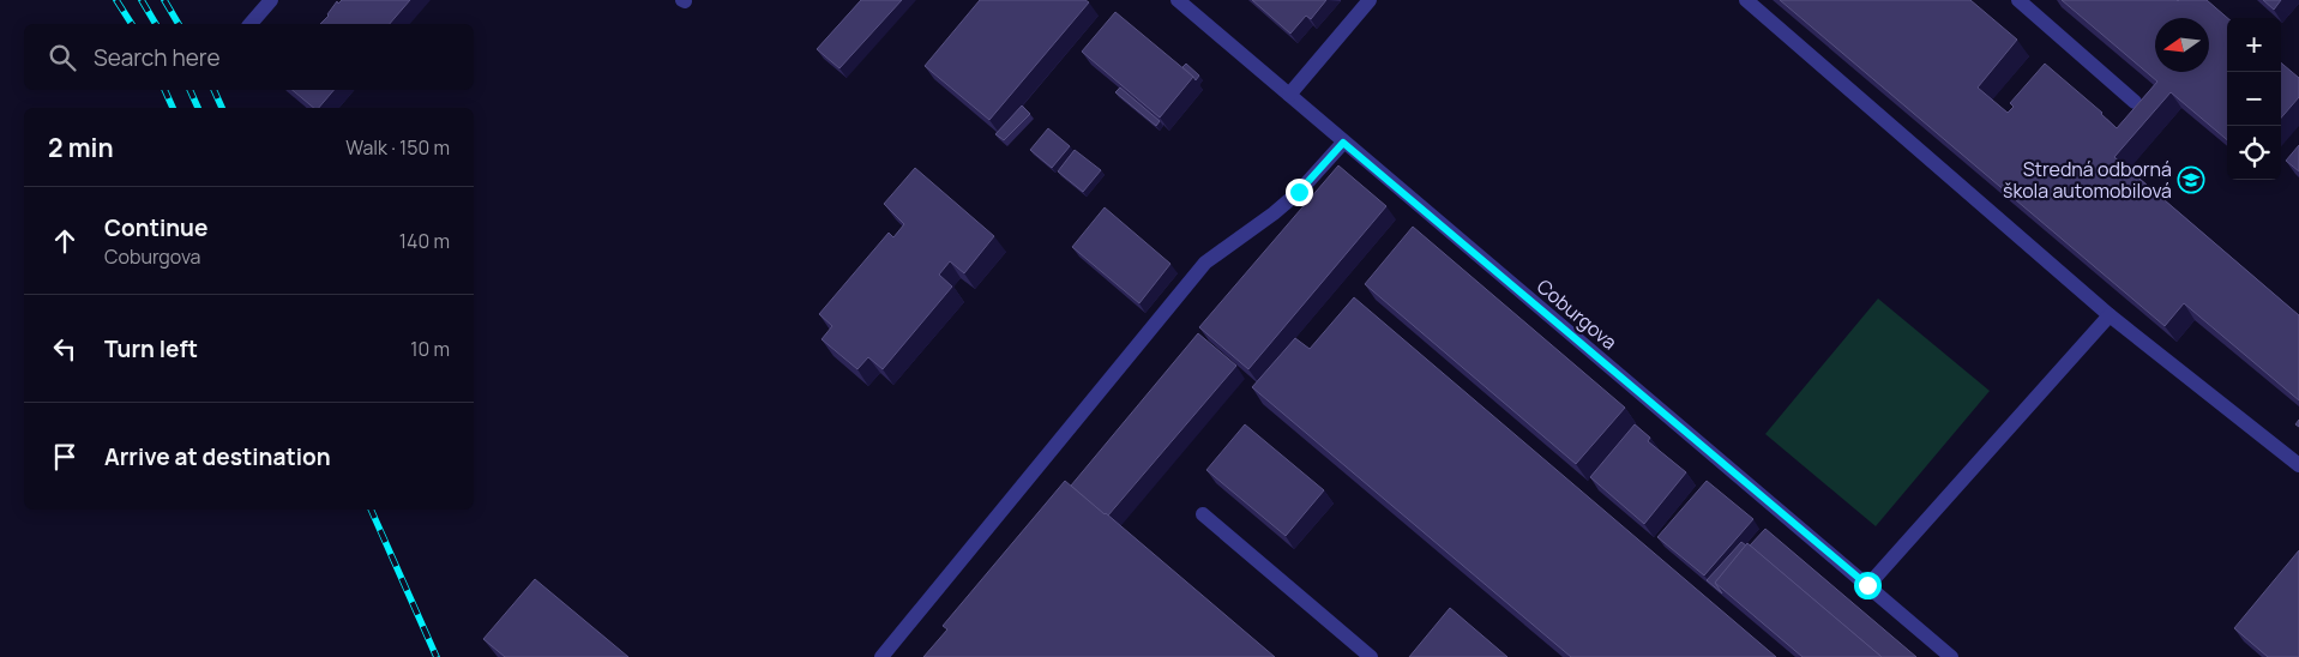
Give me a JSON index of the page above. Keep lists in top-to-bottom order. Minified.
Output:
{"streets":{"street":["Coburgova"]},"places":{"school or university":["Stredná odborná škola automobilová"]},"north":"left","page":{"map_buttons":["+","−"],"search":"Search here","heading":["2 min","Walk · 150 m"],"list":[["Continue","Coburgova","140 m"],["Turn left","10 m"],"Arrive at destination"]}}
